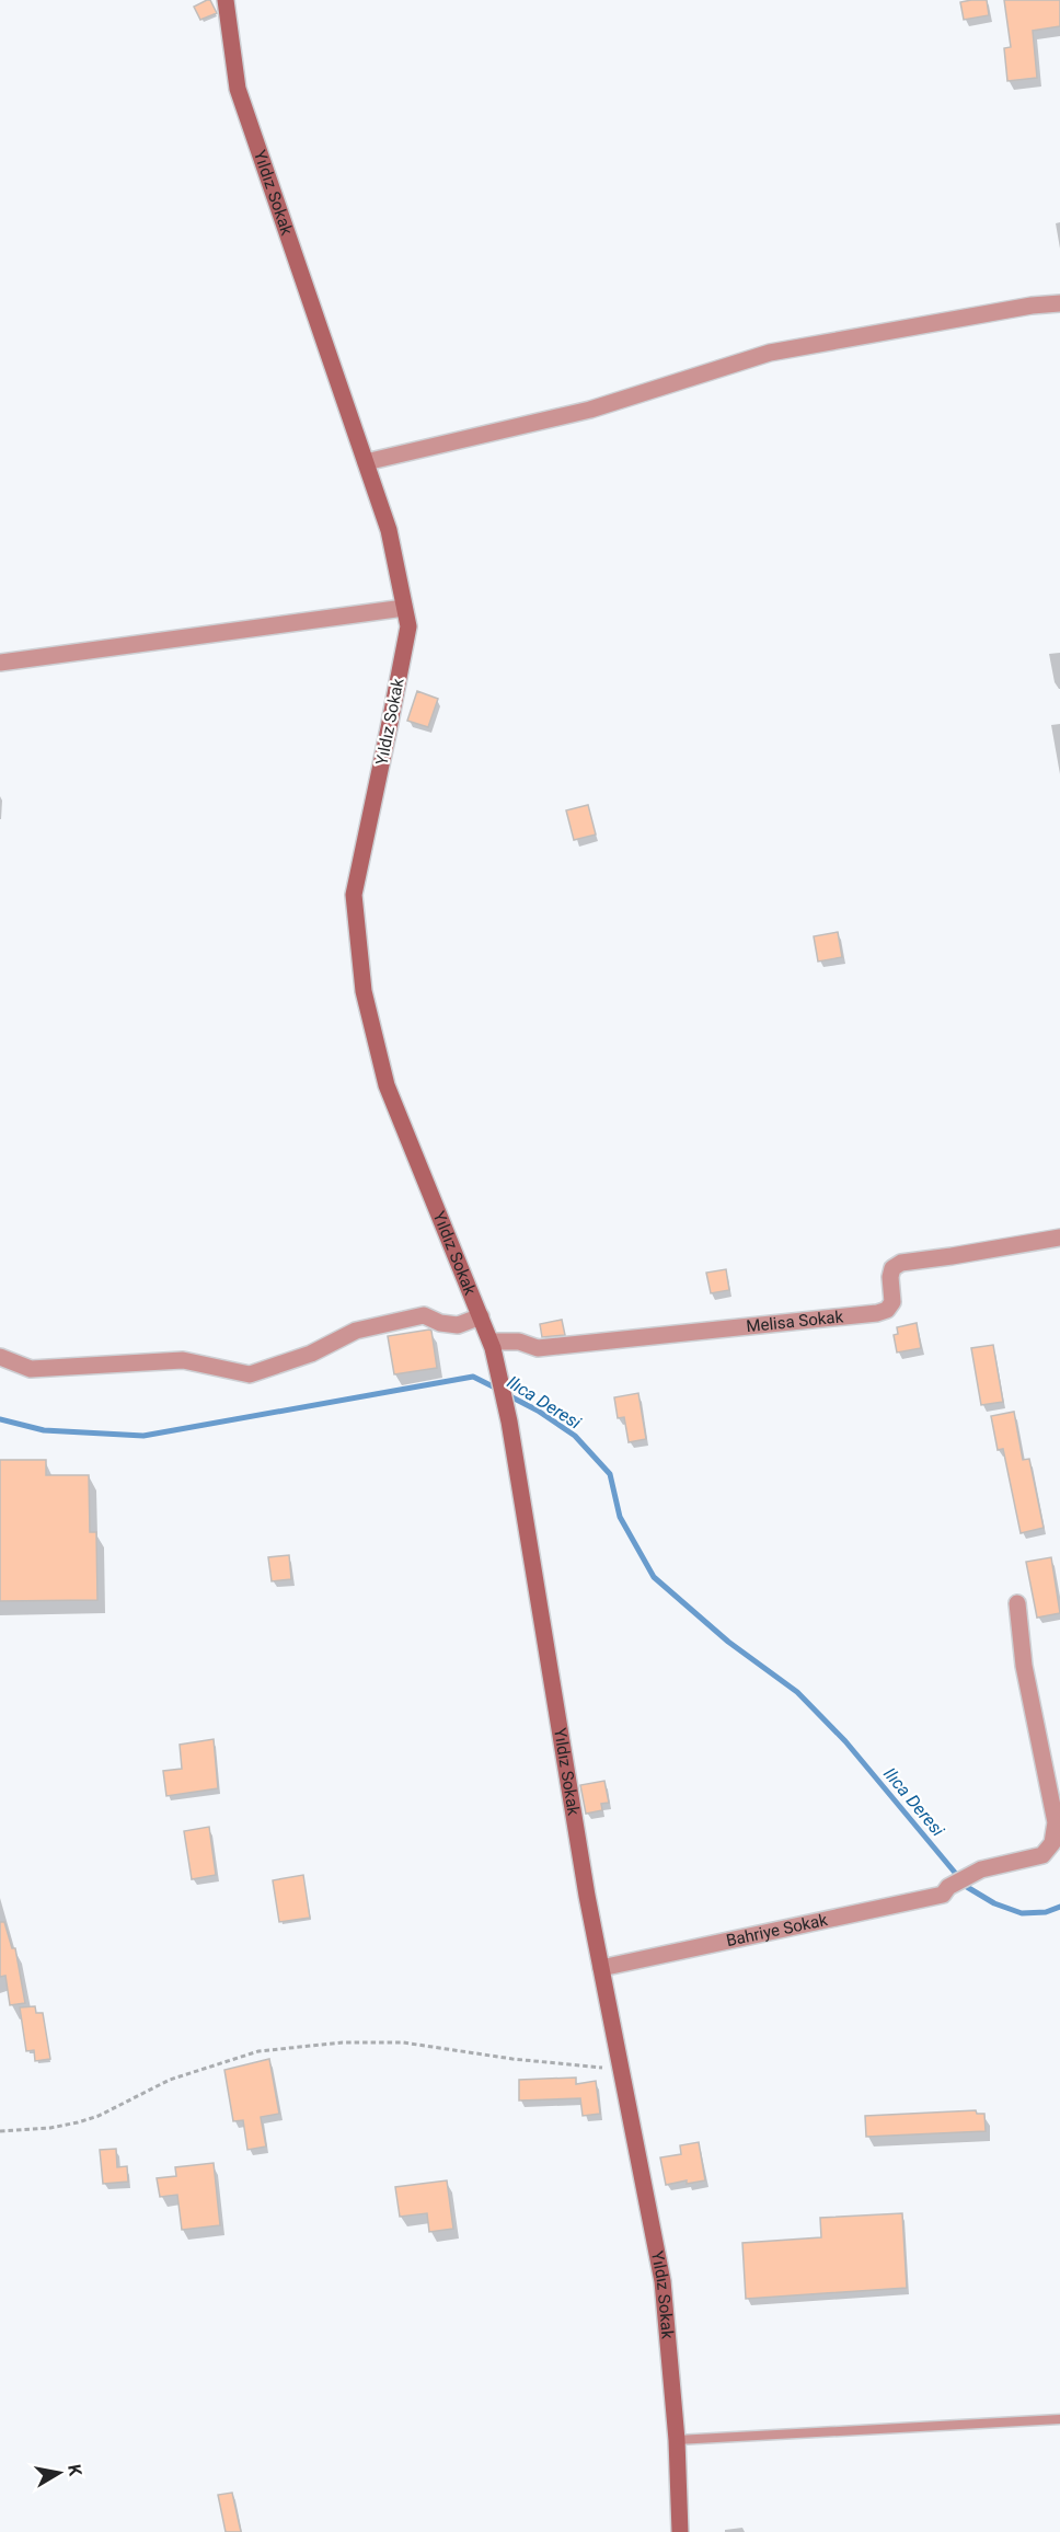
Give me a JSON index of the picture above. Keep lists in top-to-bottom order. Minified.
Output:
{"streets":{"street":["Yıldız Sokak","Melisa Sokak","Bahriye Sokak"]},"crossings":[["Yıldız Sokak","Melisa Sokak"],["Yıldız Sokak","Bahriye Sokak"]],"water":["Ilıca Deresi"],"north":"right"}
